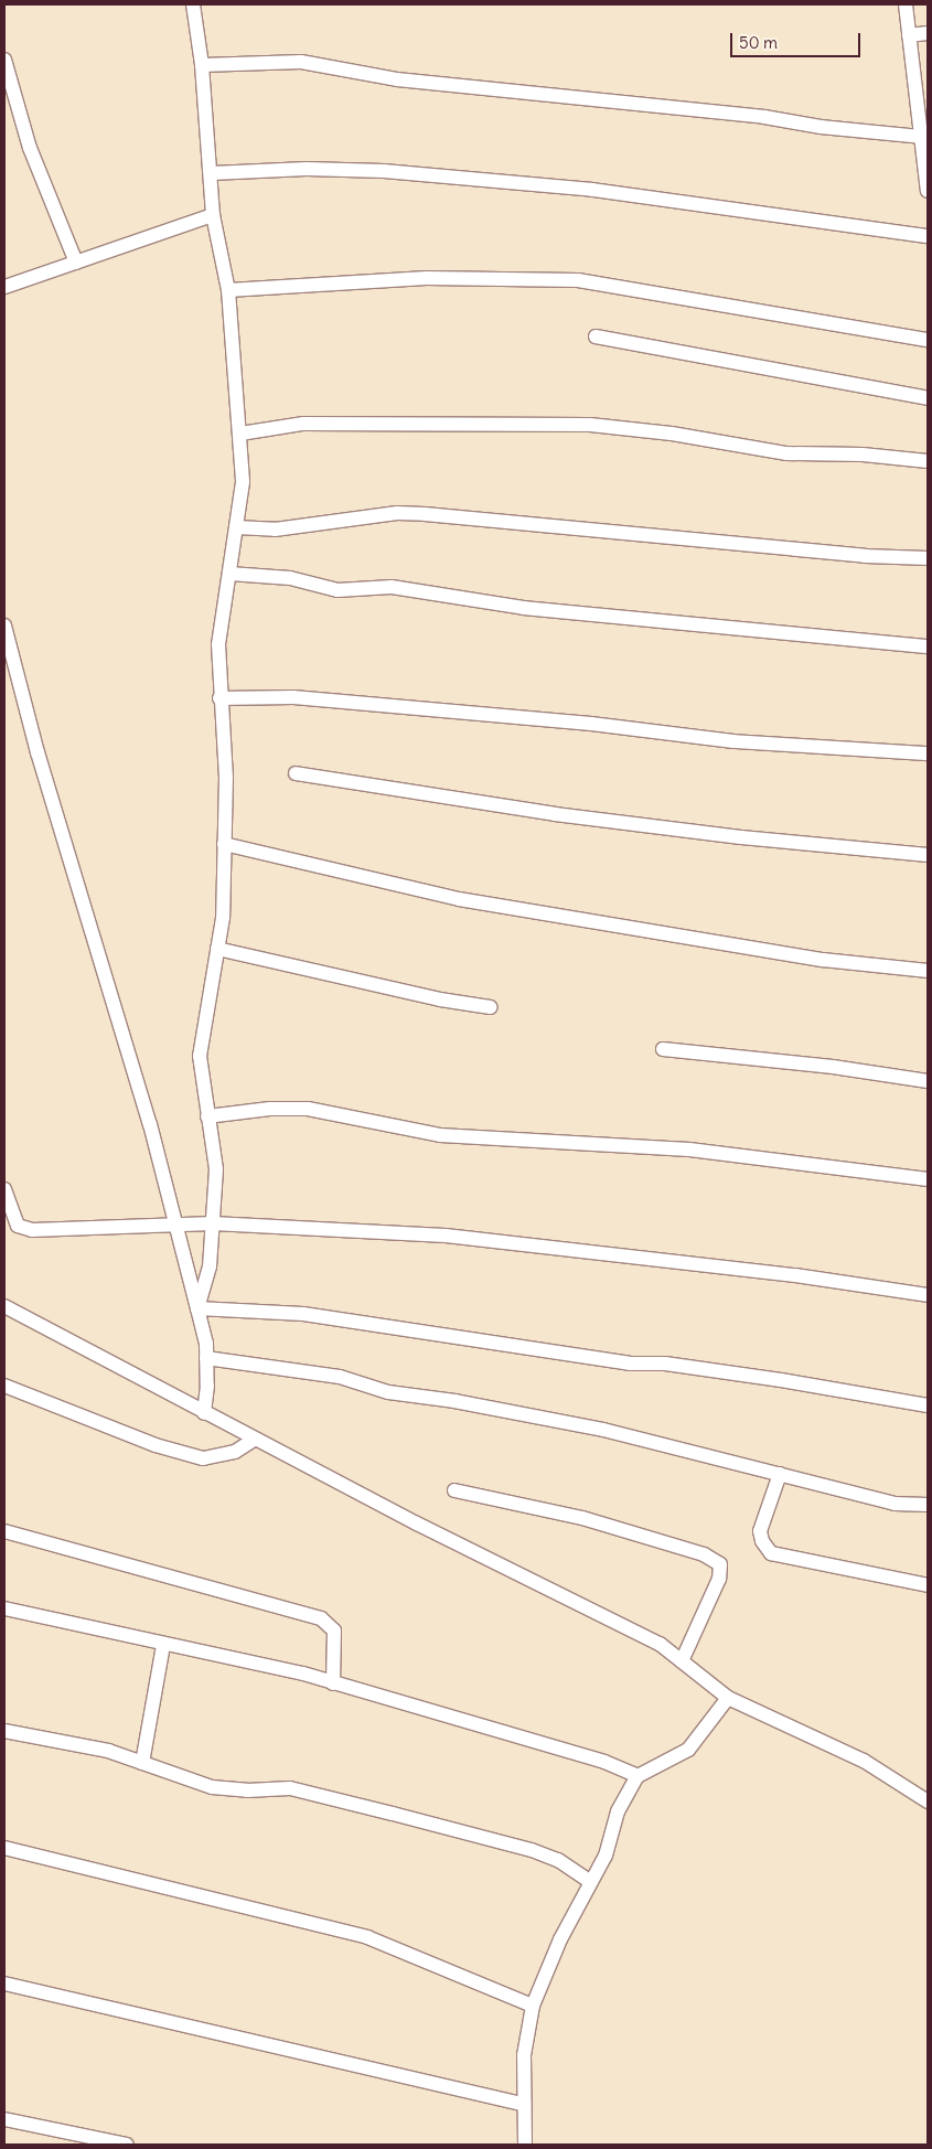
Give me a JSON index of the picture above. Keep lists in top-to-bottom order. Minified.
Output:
{"scale_bar":"50 m"}
